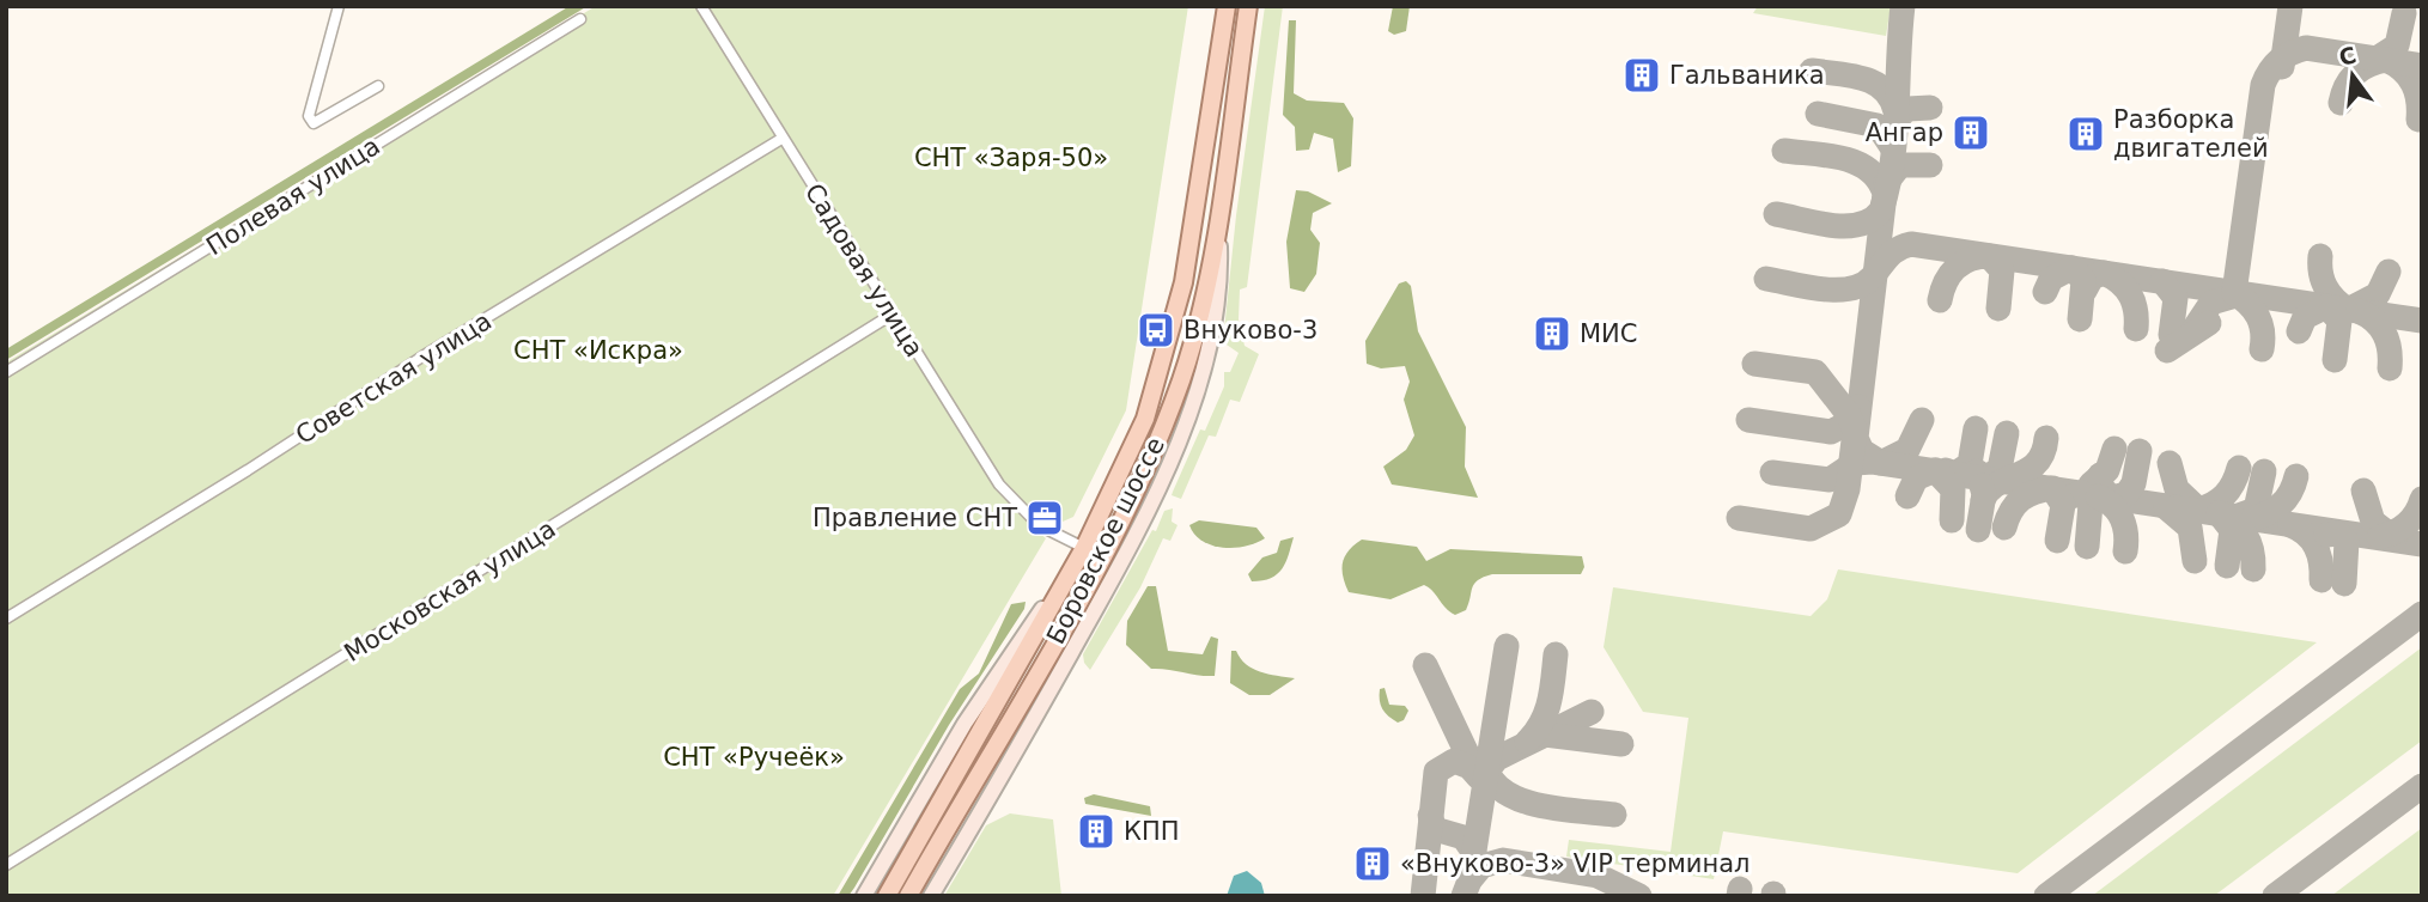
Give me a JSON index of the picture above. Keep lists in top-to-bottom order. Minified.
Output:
{"streets":{"main road":["Боровское шоссе"],"street":["Полевая улица","Садовая улица","Советская улица","Московская улица"]},"crossings":[["Садовая улица","Советская улица"],["Садовая улица","Боровское шоссе"],["Садовая улица","Московская улица"]],"parks":["СНТ «Заря-50»","СНТ «Искра»","СНТ «Ручеёк»"],"places":{"building":["Гальваника","Ангар","Разборка двигателей","МИС","КПП","«Внуково-3» VIP терминал"],"bus stop":["Внуково-3"],"office":["Правление СНТ"]},"north":"top"}
